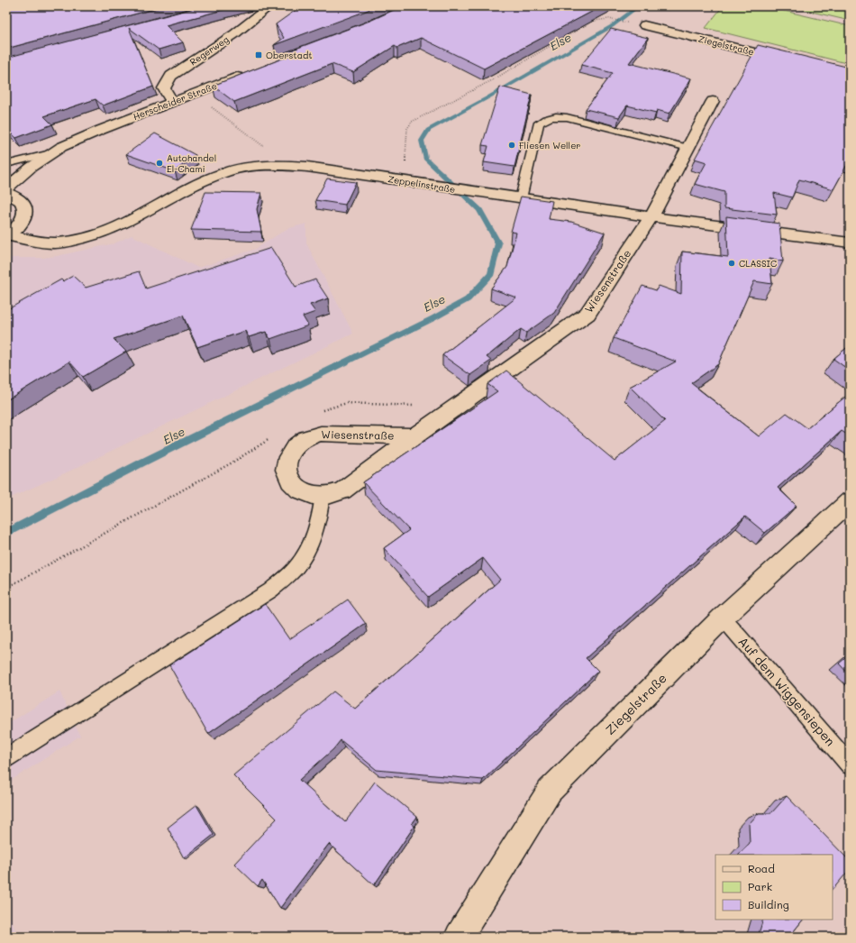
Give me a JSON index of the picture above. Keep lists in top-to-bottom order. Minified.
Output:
{"streets":{"street":["Ziegelstraße","Regerweg","Herscheider Straße","Zeppelinstraße","Wiesenstraße"],"lane":["Auf dem Wiggensiepen"]},"crossings":[["Ziegelstraße","Auf dem Wiggensiepen"],["Regerweg","Herscheider Straße"],["Zeppelinstraße","Wiesenstraße"]],"water":["Else"],"places":{"transit":["Oberstadt"],"other":["Fliesen Weller","Autohandel El-Chami","CLASSIC"]},"legend":["Road","Park","Building"]}
